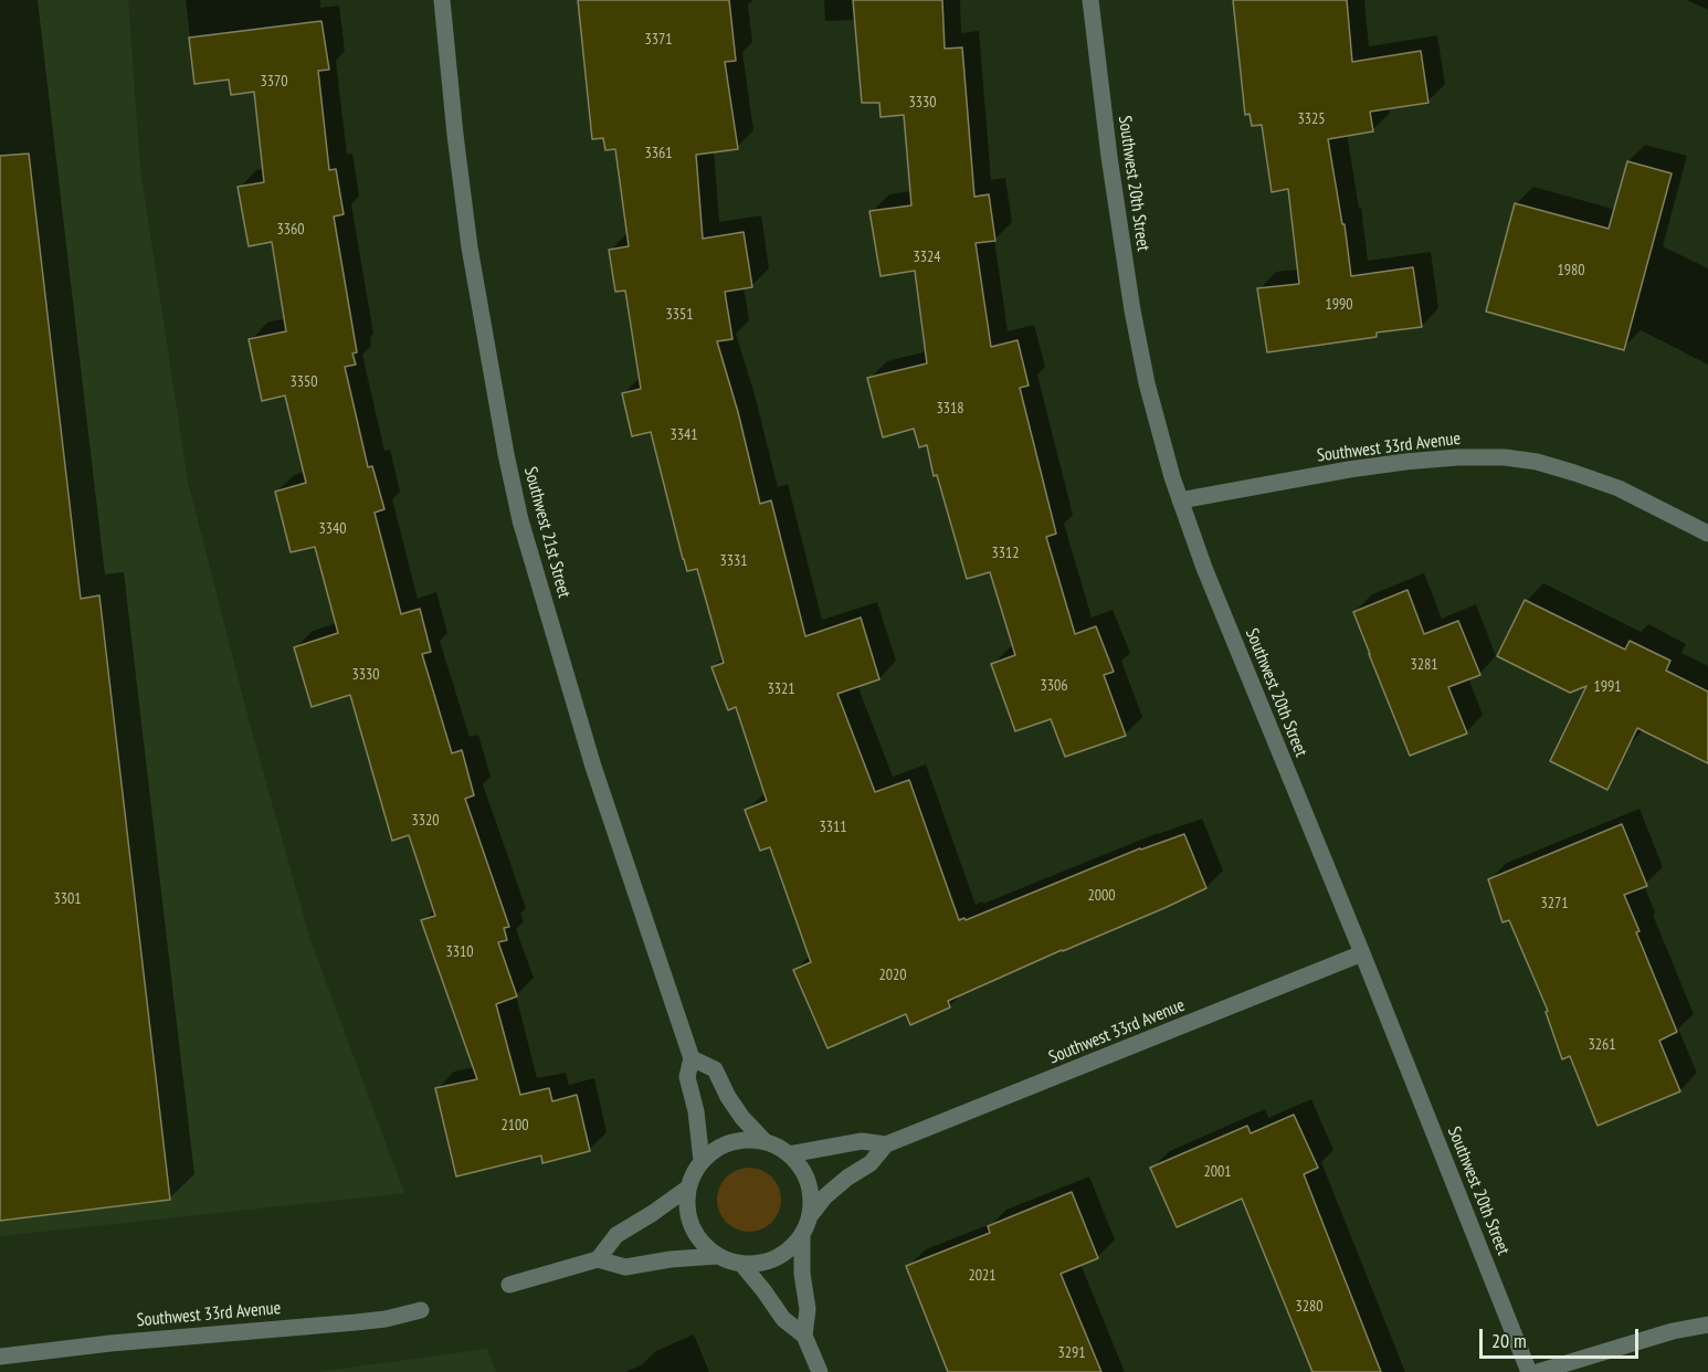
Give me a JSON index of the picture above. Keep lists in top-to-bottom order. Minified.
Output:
{"streets":{"street":["Southwest 20th Street","Southwest 33rd Avenue","Southwest 21st Street"]},"crossings":[["Southwest 20th Street","Southwest 33rd Avenue"],["Southwest 33rd Avenue","Southwest 21st Street"]],"house_numbers":["3371","3370","3330","3325","3361","3360","3324","1980","1990","3351","3350","3318","3341","3340","3312","3331","3281","3330","3306","1991","3321","3320","3311","2000","3301","3271","3310","2020","3261","2100","2001","2021","3280","3291"],"scale_bar":"20 m"}
